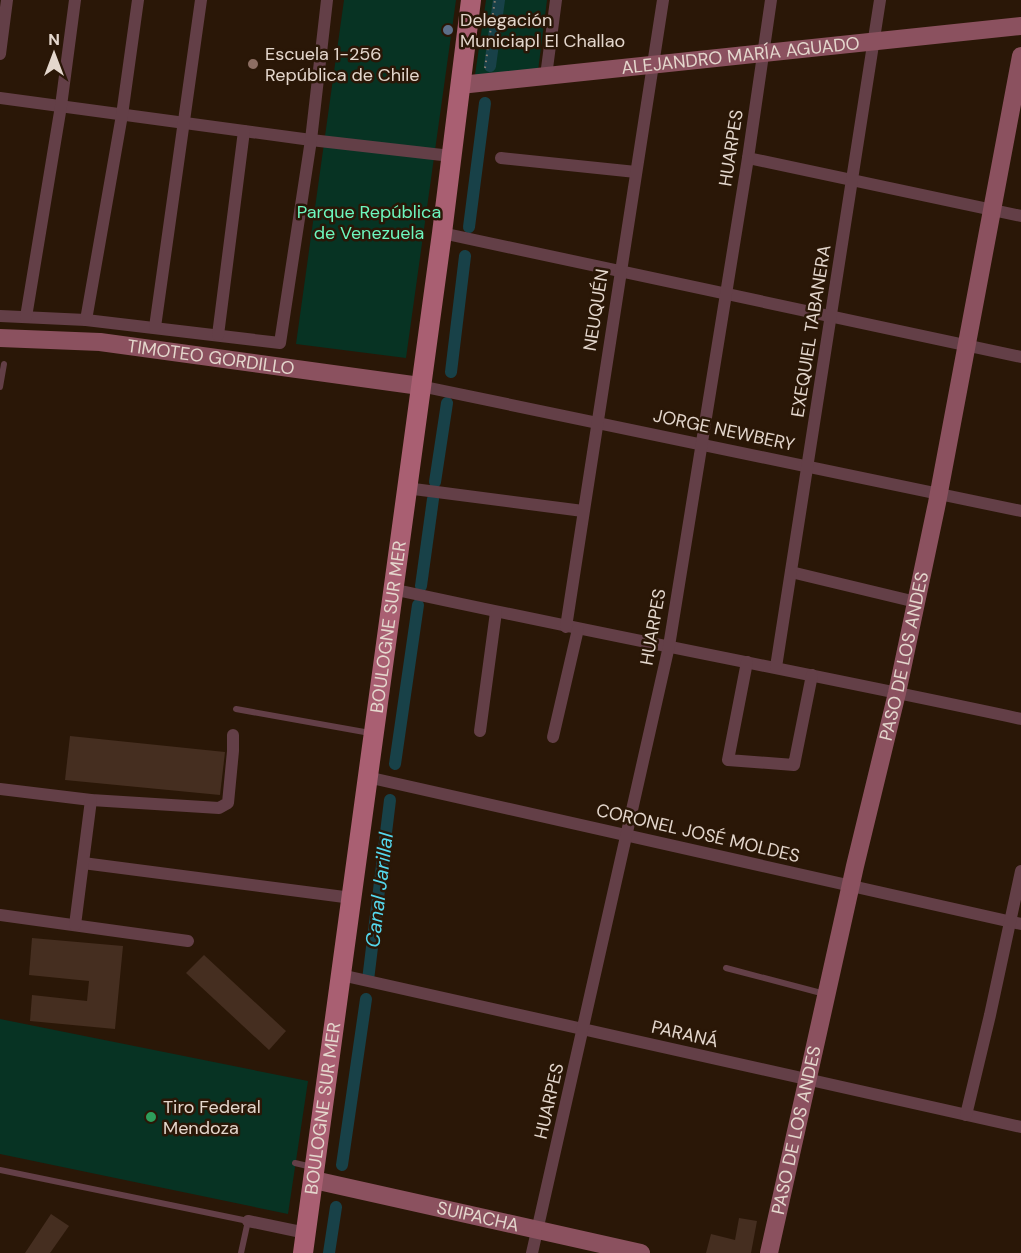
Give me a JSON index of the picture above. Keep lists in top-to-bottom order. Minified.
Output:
{"streets":{"main road":["BOULOGNE SUR MER"],"street":["ALEJANDRO MARÍA AGUADO","HUARPES","NEUQUÉN","EXEQUIEL TABANERA","TIMOTEO GORDILLO","JORGE NEWBERY","PASO DE LOS ANDES","CORONEL JOSÉ MOLDES","PARANÁ","SUIPACHA"]},"crossings":[["ALEJANDRO MARÍA AGUADO","HUARPES"],["ALEJANDRO MARÍA AGUADO","NEUQUÉN"],["ALEJANDRO MARÍA AGUADO","EXEQUIEL TABANERA"],["ALEJANDRO MARÍA AGUADO","BOULOGNE SUR MER"],["HUARPES","JORGE NEWBERY"],["HUARPES","CORONEL JOSÉ MOLDES"],["HUARPES","PARANÁ"],["HUARPES","SUIPACHA"],["NEUQUÉN","JORGE NEWBERY"],["EXEQUIEL TABANERA","JORGE NEWBERY"],["TIMOTEO GORDILLO","JORGE NEWBERY"],["TIMOTEO GORDILLO","BOULOGNE SUR MER"],["JORGE NEWBERY","BOULOGNE SUR MER"],["JORGE NEWBERY","PASO DE LOS ANDES"],["BOULOGNE SUR MER","CORONEL JOSÉ MOLDES"],["BOULOGNE SUR MER","PARANÁ"],["BOULOGNE SUR MER","SUIPACHA"],["PASO DE LOS ANDES","CORONEL JOSÉ MOLDES"],["PASO DE LOS ANDES","PARANÁ"]],"water":["Canal Jarillal"],"parks":["Parque República de Venezuela"],"places":["Delegación Municiapl El Challao","Escuela 1-256 República de Chile","Tiro Federal Mendoza"],"north":"top"}
